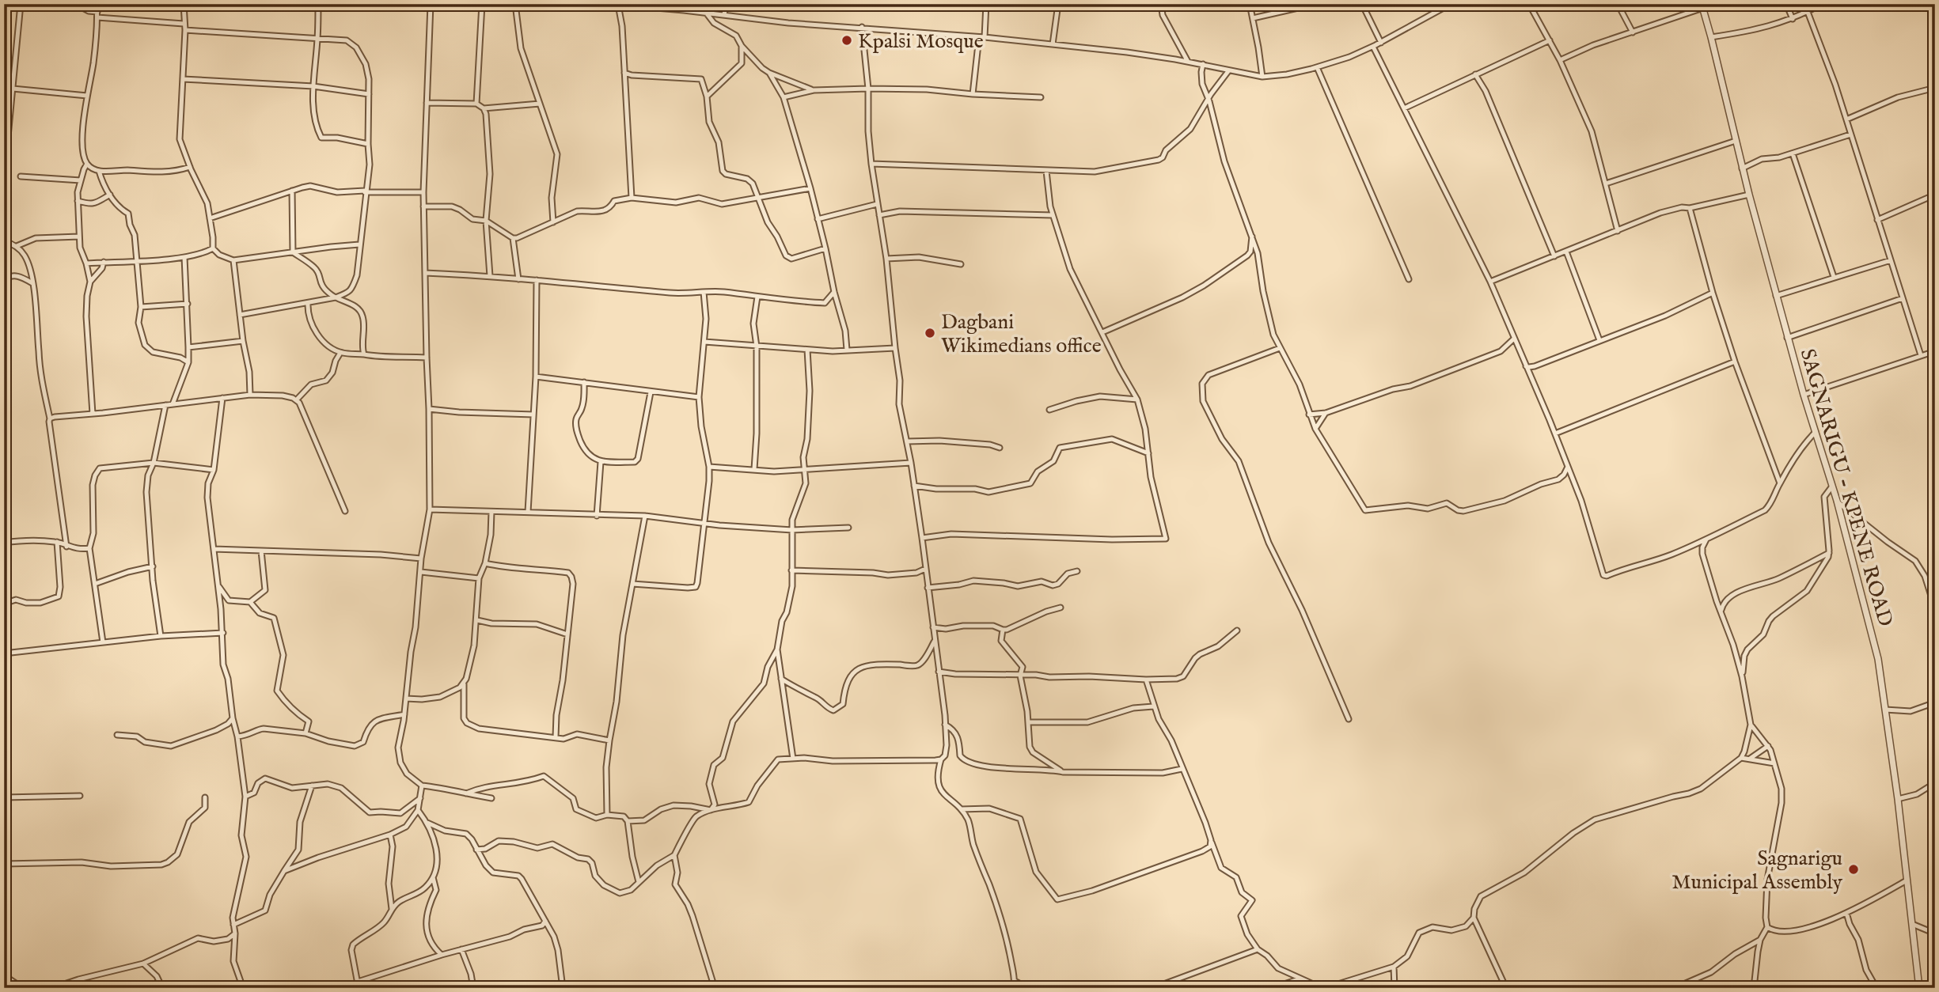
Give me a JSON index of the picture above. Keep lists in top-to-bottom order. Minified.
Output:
{"streets":{"street":["SAGNARIGU - KPENE ROAD"]},"places":["Kpalsi Mosque","Dagbani Wikimedians office","Sagnarigu Municipal Assembly"]}
